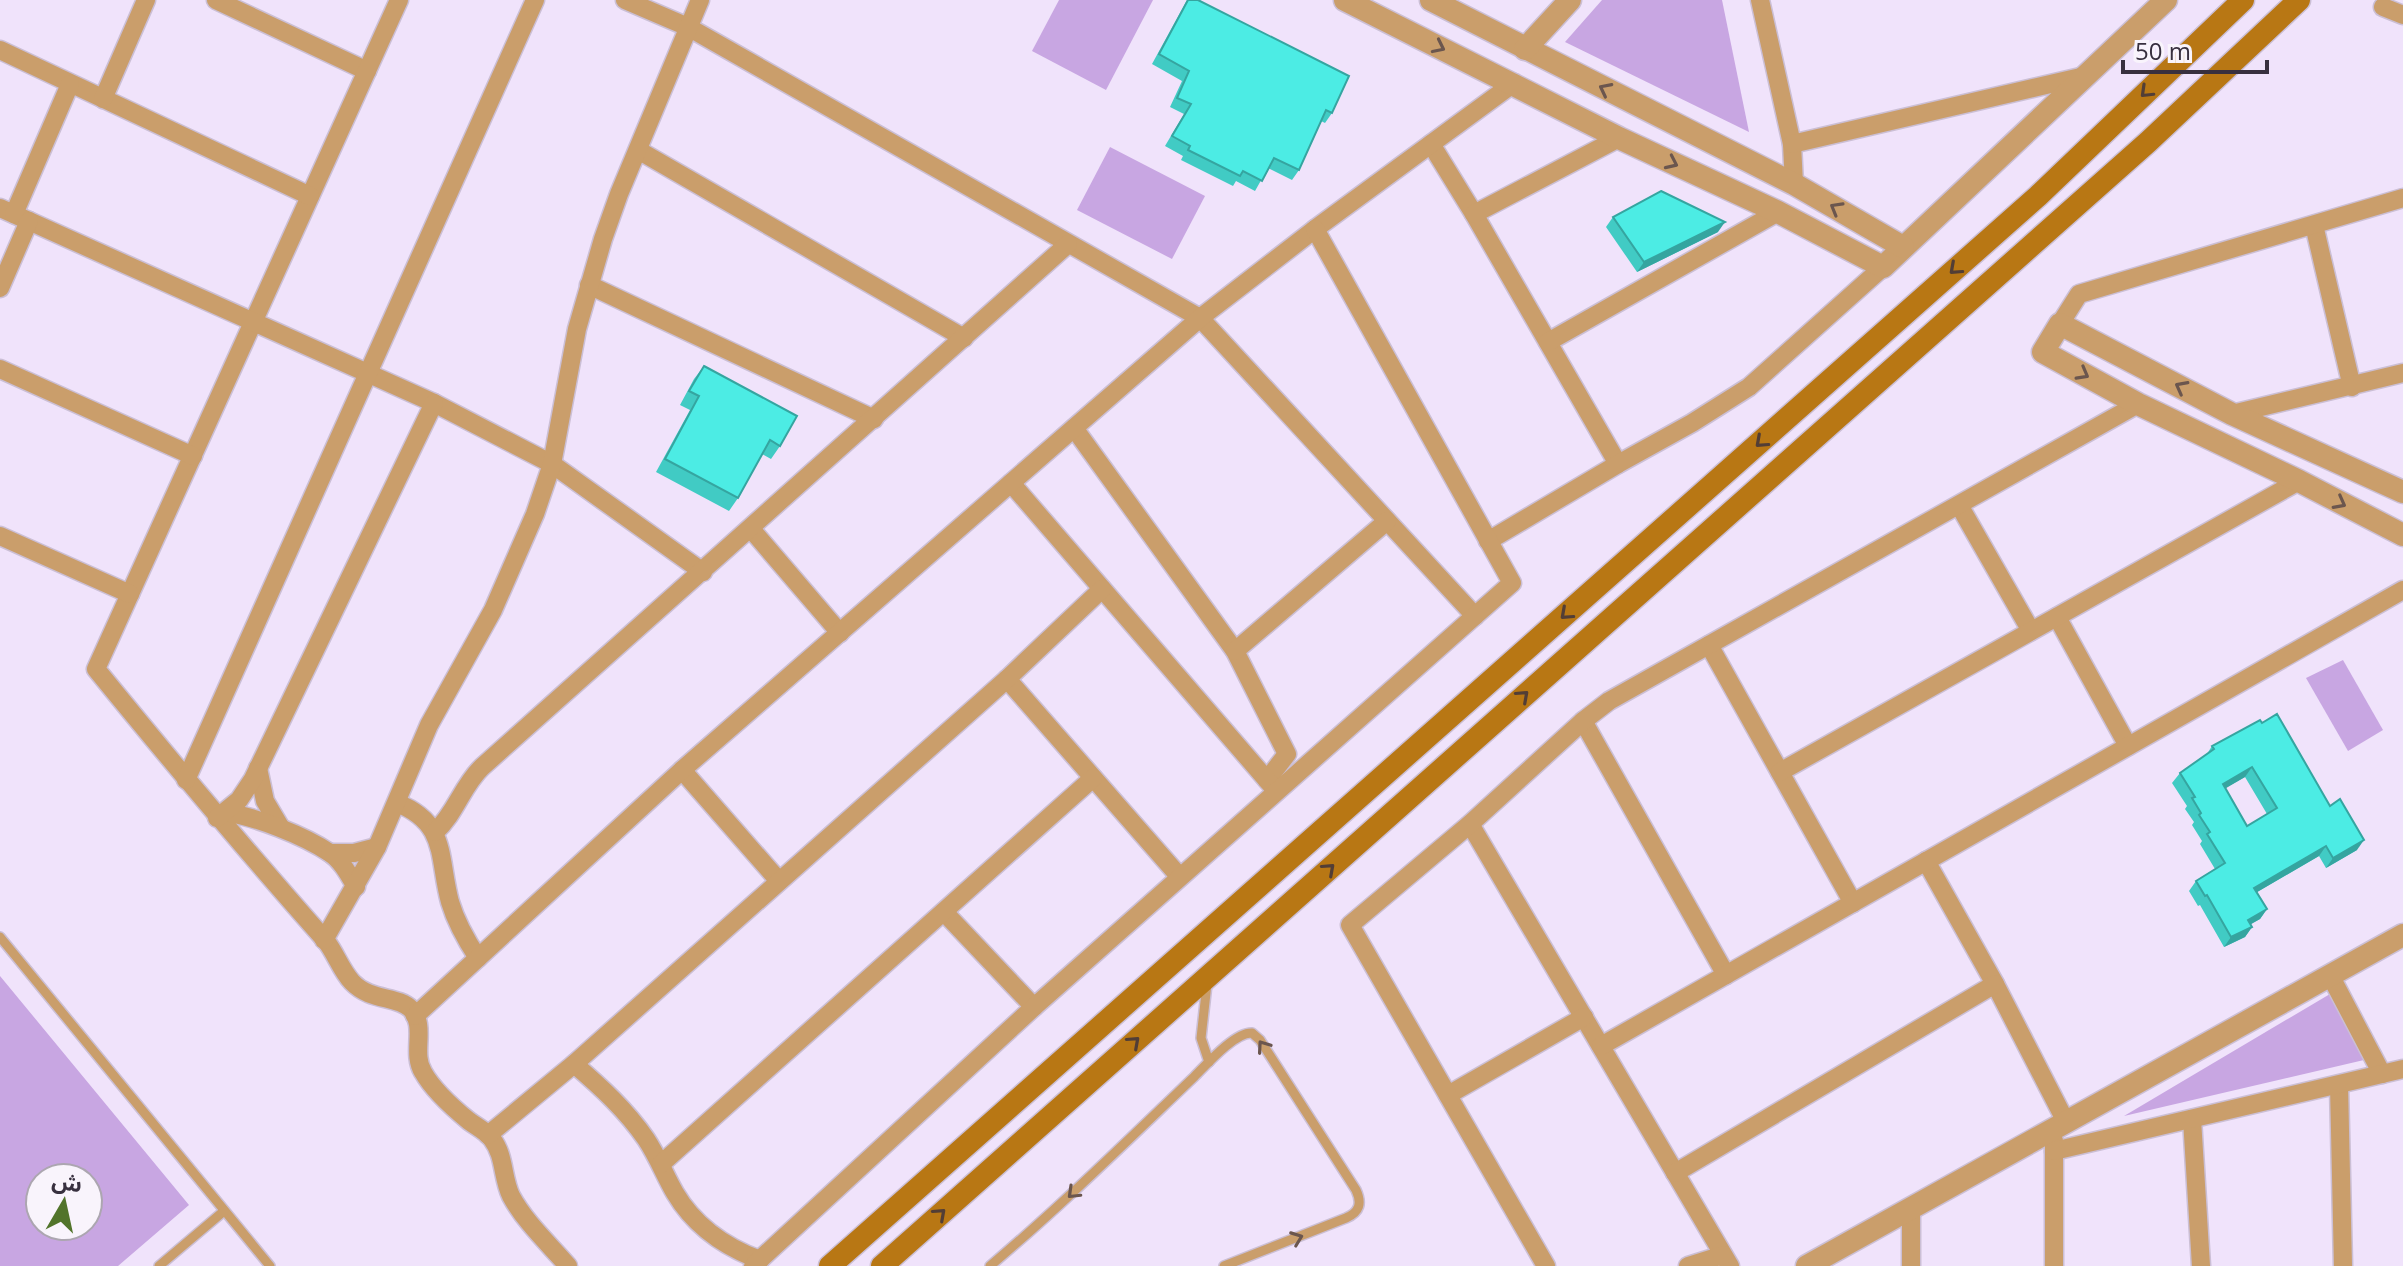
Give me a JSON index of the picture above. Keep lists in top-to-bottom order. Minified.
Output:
{"scale_bar":"50 m","north":"top"}
